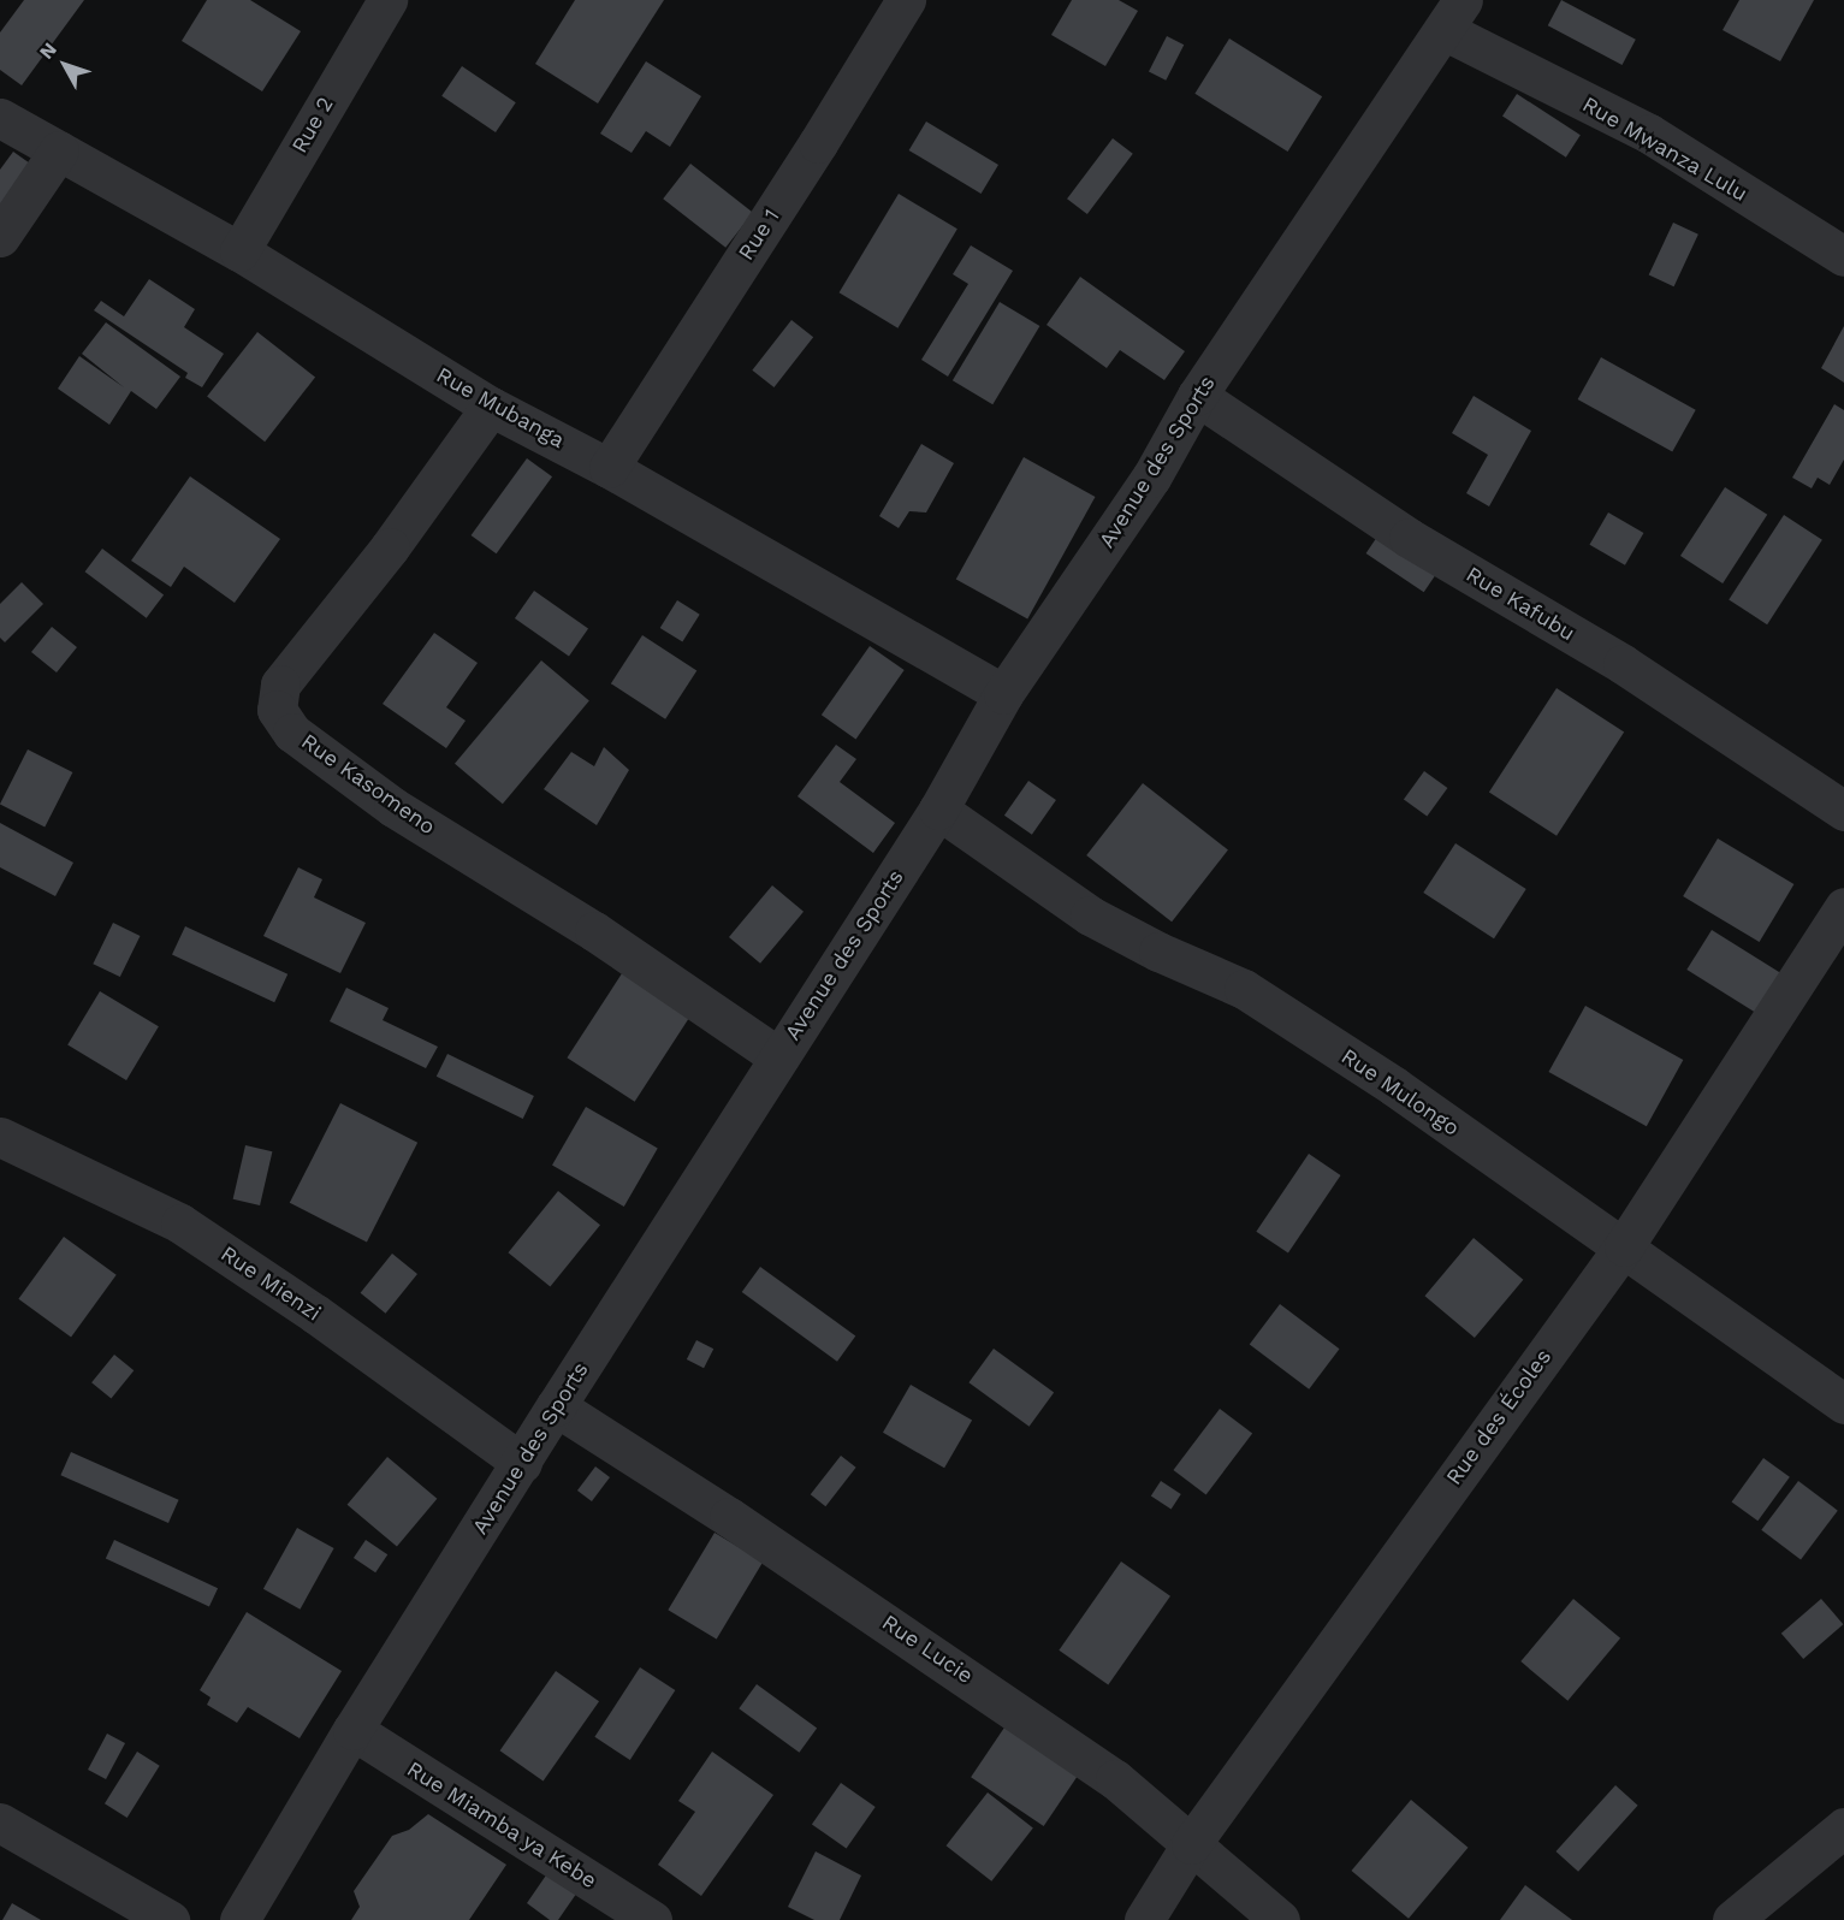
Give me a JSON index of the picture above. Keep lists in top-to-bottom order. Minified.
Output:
{"streets":{"street":["Rue 2","Rue Mwanza Lulu","Rue 1","Rue Mubanga","Avenue des Sports","Rue Kafubu","Rue Kasomeno","Rue Mulongo","Rue Mienzi","Rue des Écoles","Rue Lucie","Rue Miamba ya Kebe"]},"crossings":[["Rue 2","Rue Mubanga"],["Rue Mwanza Lulu","Avenue des Sports"],["Rue 1","Rue Mubanga"],["Rue Mubanga","Avenue des Sports"],["Rue Mubanga","Rue Kasomeno"],["Avenue des Sports","Rue Kafubu"],["Avenue des Sports","Rue Kasomeno"],["Avenue des Sports","Rue Mulongo"],["Avenue des Sports","Rue Mienzi"],["Avenue des Sports","Rue Lucie"],["Avenue des Sports","Rue Miamba ya Kebe"],["Rue Mulongo","Rue des Écoles"],["Rue des Écoles","Rue Lucie"]],"north":"top left"}
